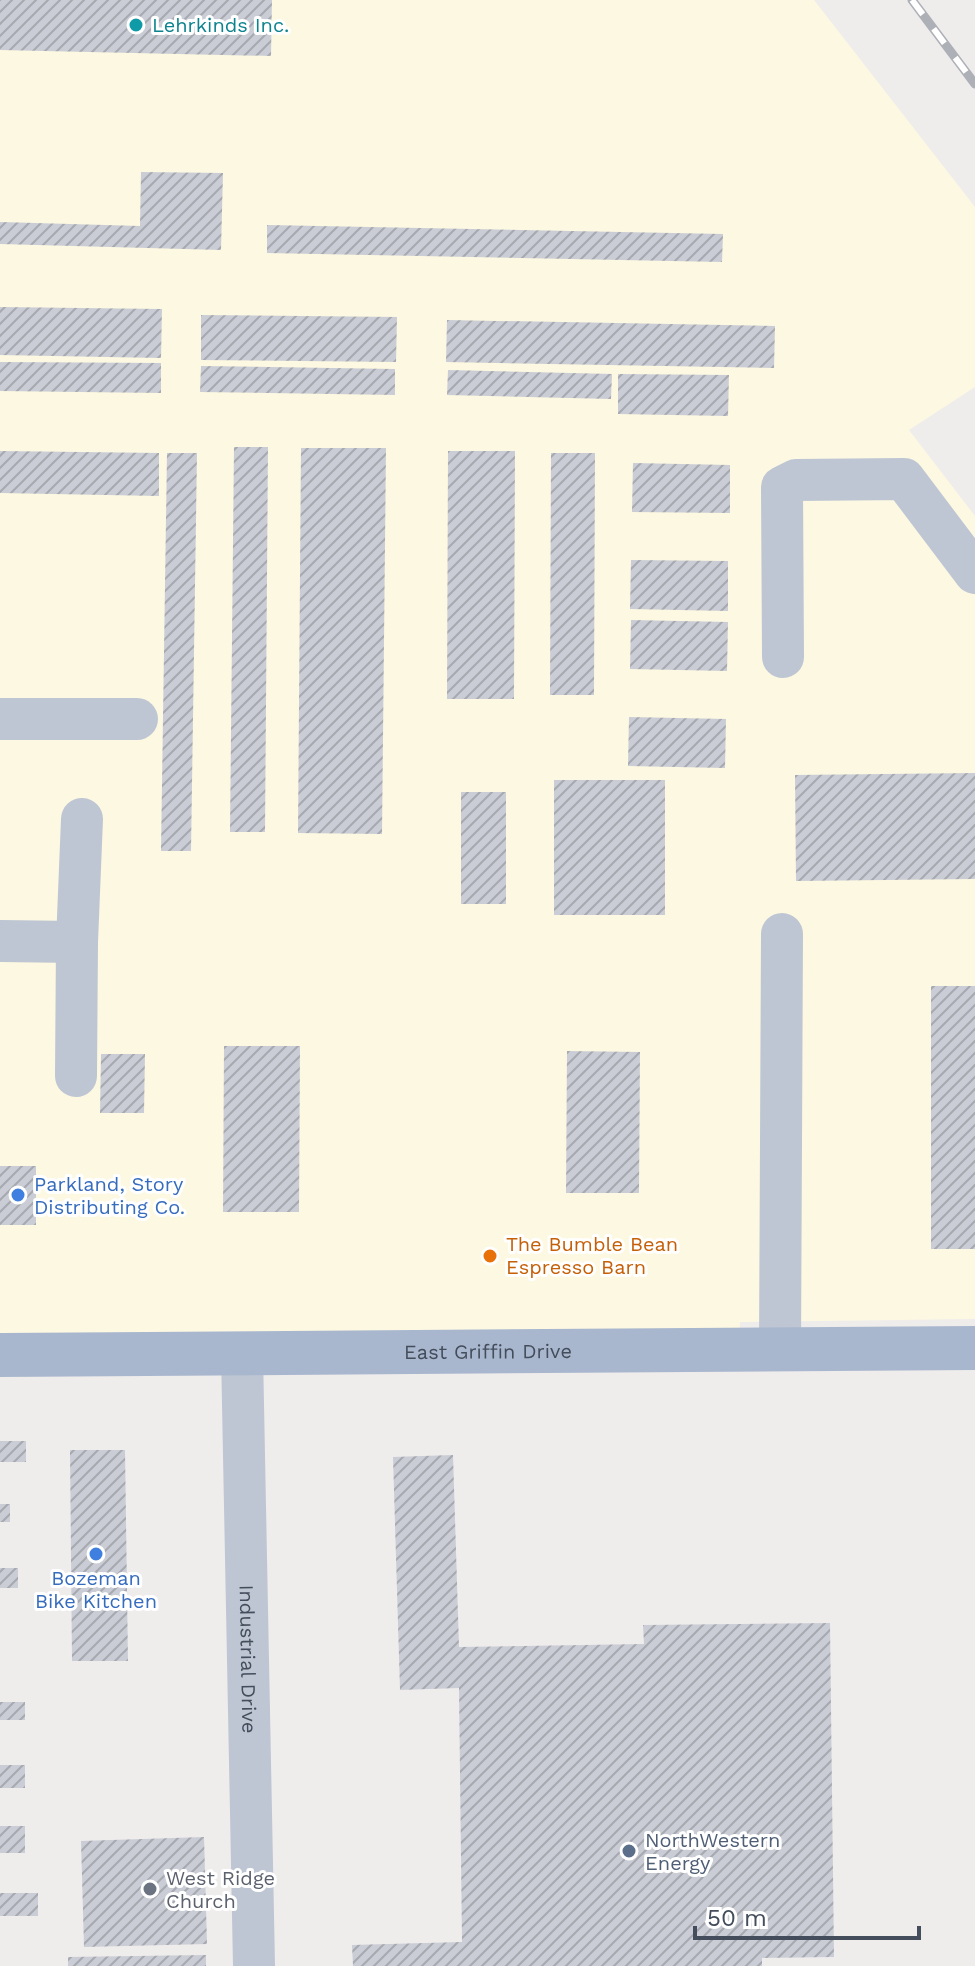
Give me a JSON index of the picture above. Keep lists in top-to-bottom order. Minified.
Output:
{"streets":{"main road":["East Griffin Drive"],"street":["Industrial Drive"]},"crossings":[["East Griffin Drive","Industrial Drive"]],"places":["Lehrkinds Inc.","Parkland, Story Distributing Co.","The Bumble Bean Espresso Barn","Bozeman Bike Kitchen","NorthWestern Energy","West Ridge Church"],"scale_bar":"50 m"}
